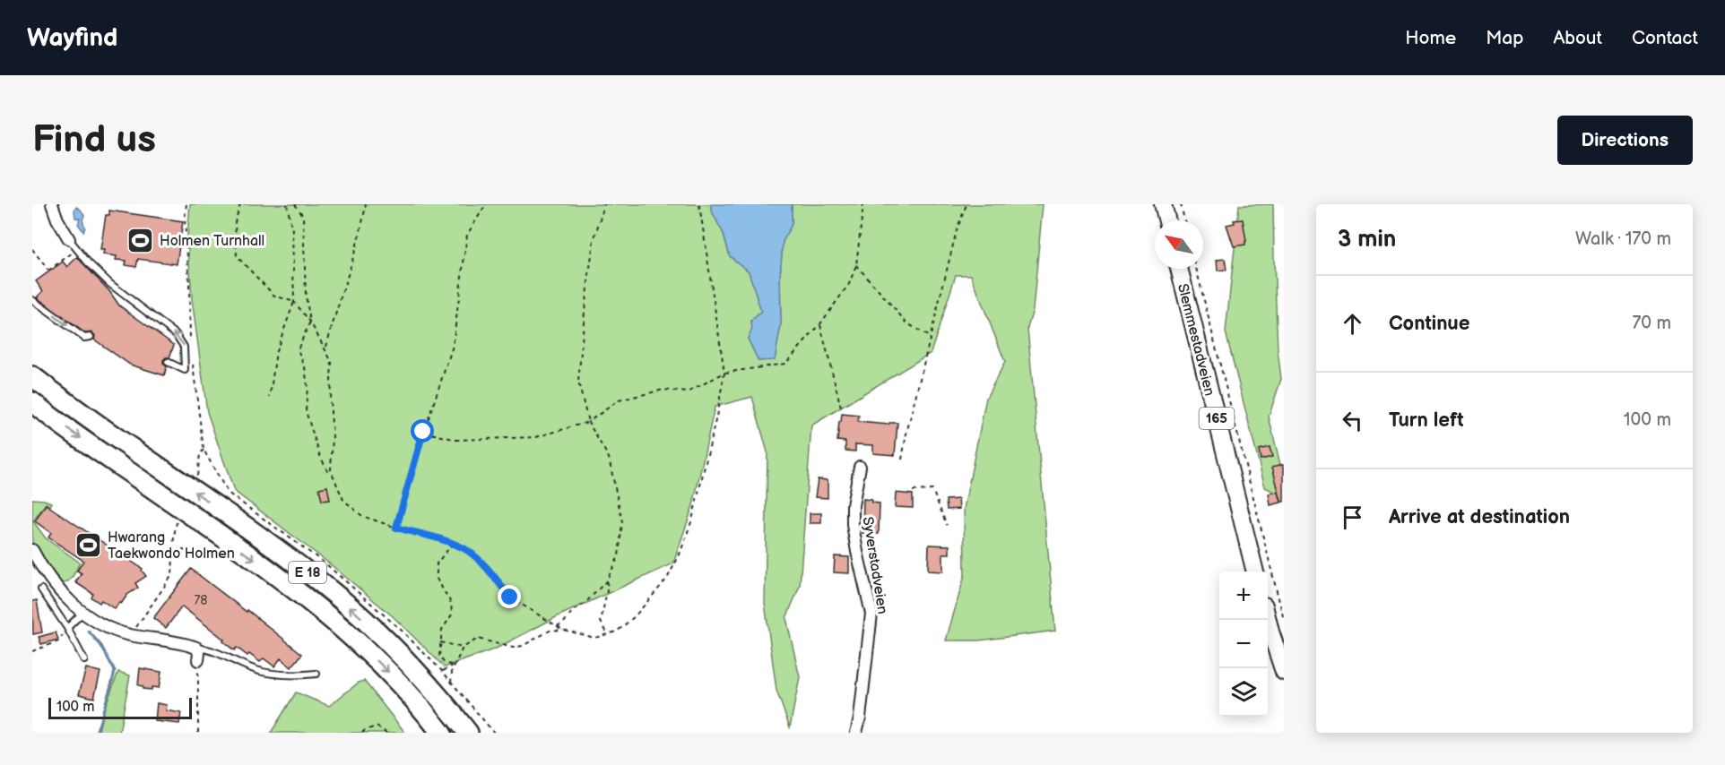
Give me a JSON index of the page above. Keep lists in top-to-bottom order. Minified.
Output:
{"streets":{"highway":["E 18"],"main road":["Slemmestadveien","165"],"street":["Syverstadveien"]},"places":{"sports":["Holmen Turnhall","Hwarang Taekwondo Holmen"]},"house_numbers":["78"],"scale_bar":"100 m","north":"top left","page":{"header":"Wayfind","nav":["Home","Map","About","Contact"],"buttons":"Directions","title":"Find us","heading":["3 min","Walk · 170 m"],"list":[["Continue","70 m"],["Turn left","100 m"],"Arrive at destination"],"map_buttons":["+","−"],"scale":"100 m"}}
